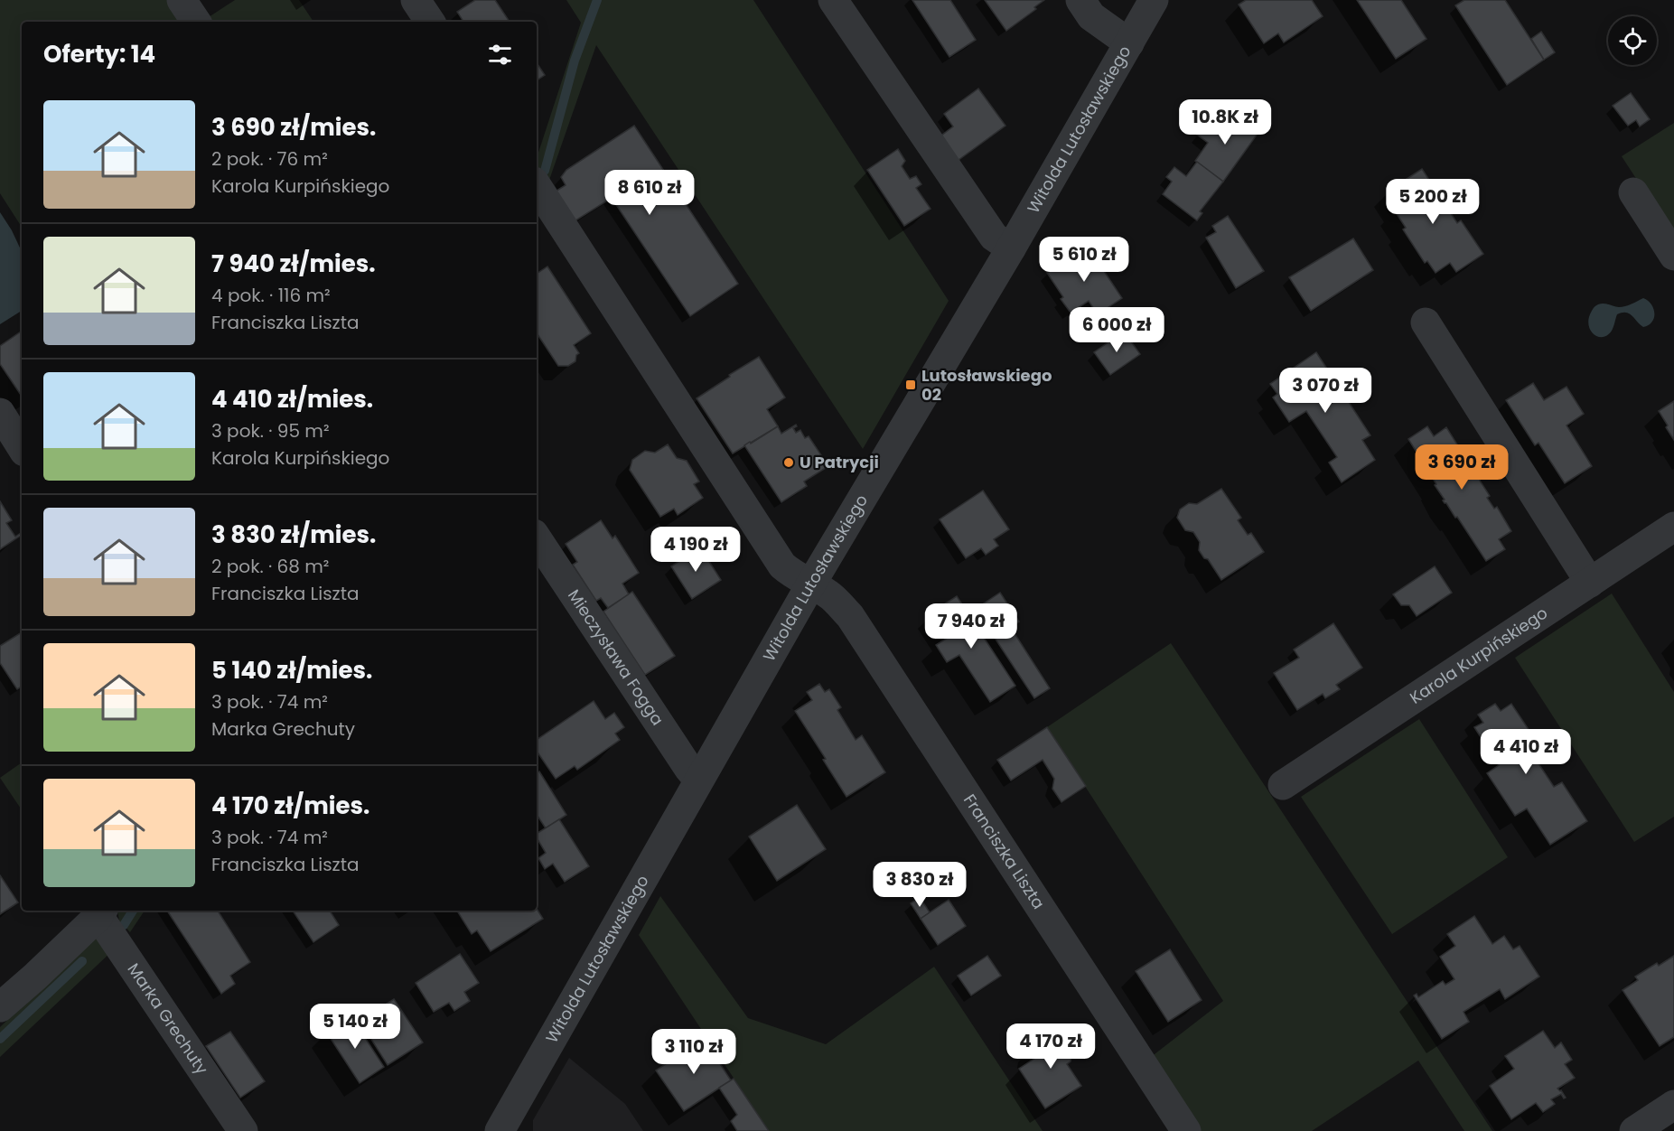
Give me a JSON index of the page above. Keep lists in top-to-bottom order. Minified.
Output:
{"streets":{"street":["Witolda Lutosławskiego","Karola Kurpińskiego","Mieczysława Fogga","Franciszka Liszta","Marka Grechuty"]},"crossings":[["Witolda Lutosławskiego","Mieczysława Fogga"],["Witolda Lutosławskiego","Franciszka Liszta"]],"places":{"transit":["Lutosławskiego 02"],"other":["U Patrycji"]},"page":{"heading":"Oferty: 14","list":[{"name":"3 690 zł/mies.","note":"2 pok. · 76 m² · Karola Kurpińskiego"},{"name":"7 940 zł/mies.","note":"4 pok. · 116 m² · Franciszka Liszta"},{"name":"4 410 zł/mies.","note":"3 pok. · 95 m² · Karola Kurpińskiego"},{"name":"3 830 zł/mies.","note":"2 pok. · 68 m² · Franciszka Liszta"},{"name":"5 140 zł/mies.","note":"3 pok. · 74 m² · Marka Grechuty"},{"name":"4 170 zł/mies.","note":"3 pok. · 74 m² · Franciszka Liszta"}],"price":["10.8K zł","8 610 zł","5 200 zł","5 610 zł","6 000 zł","3 070 zł","3 690 zł","4 190 zł","7 940 zł","4 410 zł","3 830 zł","5 140 zł","4 170 zł","3 110 zł"]}}
